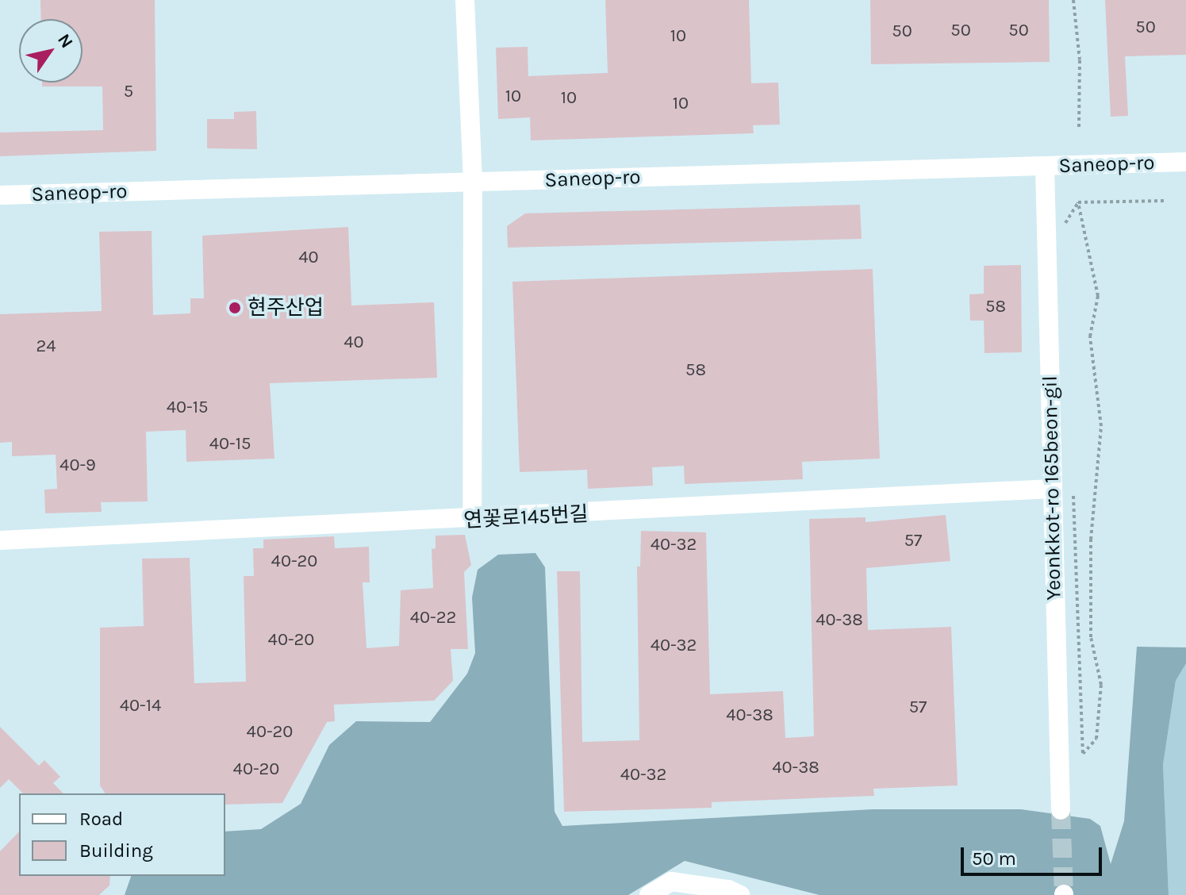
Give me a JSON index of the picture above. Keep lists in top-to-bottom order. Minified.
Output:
{"streets":{"street":["Saneop-ro","Yeonkkot-ro 165beon-gil","연꽃로145번길"]},"crossings":[["Saneop-ro","Yeonkkot-ro 165beon-gil"],["Yeonkkot-ro 165beon-gil","연꽃로145번길"]],"places":["현주산업"],"house_numbers":["50","50","50","50","10","5","10","10","10","40","58","40","24","58","40-15","40-15","40-9","57","40-32","40-20","40-22","40-38","40-20","40-32","40-14","57","40-38","40-20","40-38","40-20","40-32"],"legend":["Road","Building"],"scale_bar":"50 m","north":"top right"}
